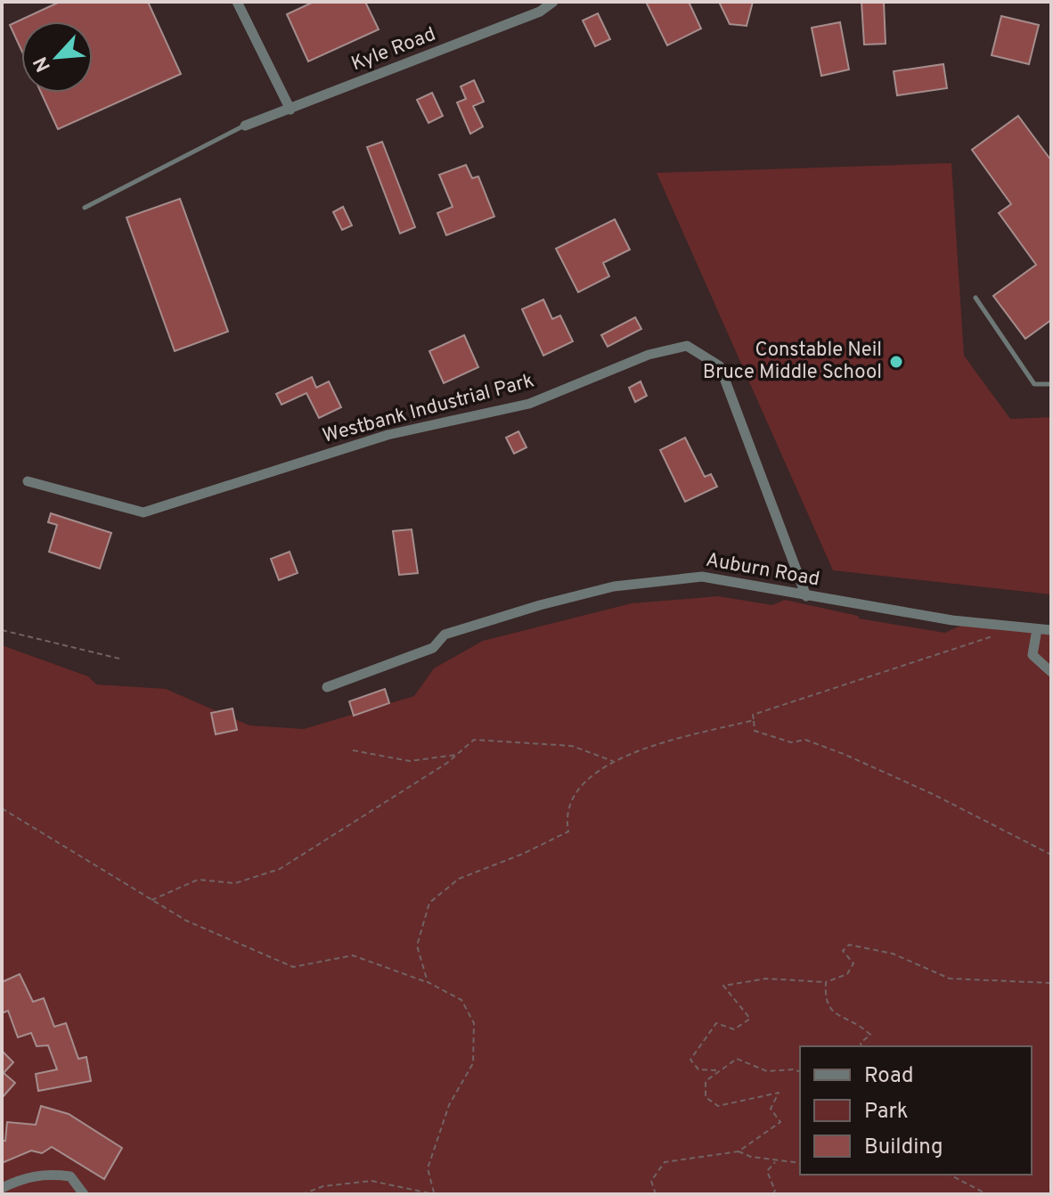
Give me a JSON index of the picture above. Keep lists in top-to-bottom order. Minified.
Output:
{"streets":{"street":["Kyle Road","Westbank Industrial Park","Auburn Road"]},"crossings":[["Westbank Industrial Park","Auburn Road"]],"places":["Constable Neil Bruce Middle School"],"legend":["Road","Park","Building"],"north":"bottom left"}
